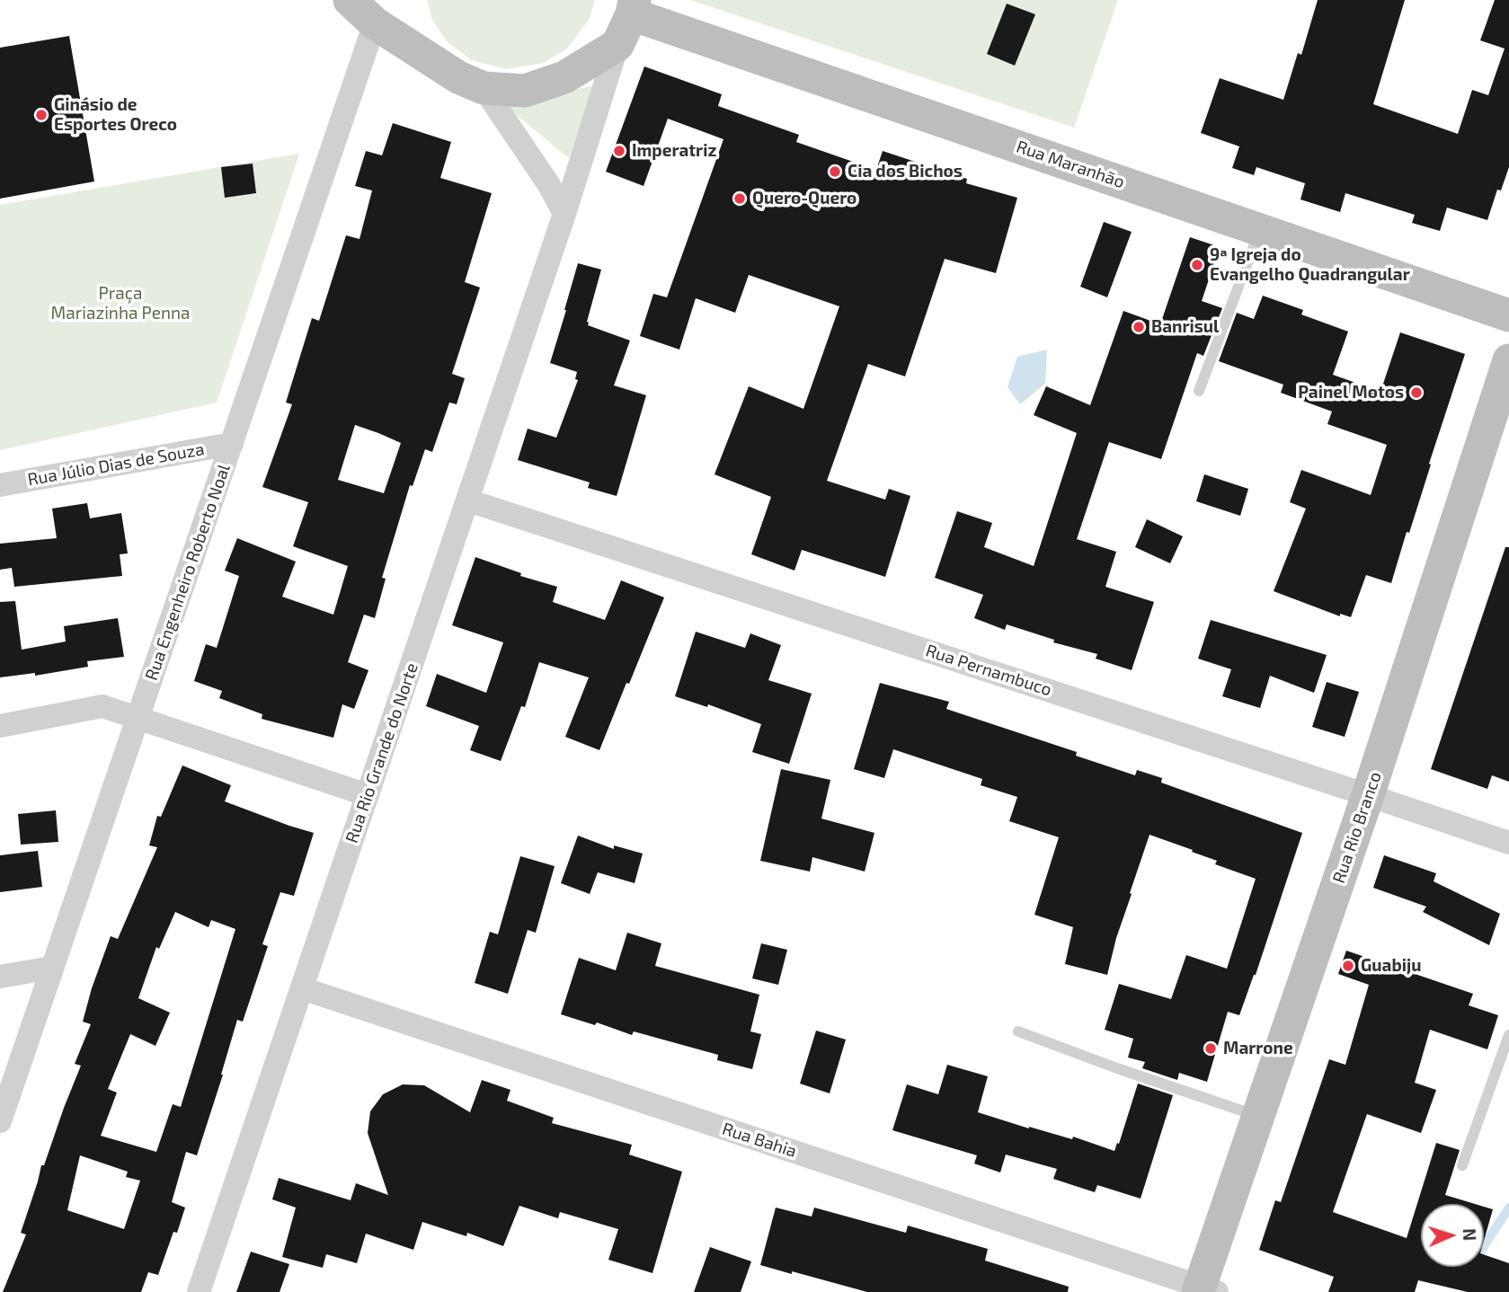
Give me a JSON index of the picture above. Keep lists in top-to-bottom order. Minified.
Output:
{"streets":{"main road":["Rua Maranhão","Rua Rio Branco"],"street":["Rua Júlio Dias de Souza","Rua Engenheiro Roberto Noal","Rua Pernambuco","Rua Rio Grande do Norte","Rua Bahia"]},"crossings":[["Rua Júlio Dias de Souza","Rua Engenheiro Roberto Noal"],["Rua Pernambuco","Rua Rio Grande do Norte"],["Rua Pernambuco","Rua Rio Branco"],["Rua Rio Grande do Norte","Rua Bahia"],["Rua Rio Branco","Rua Bahia"]],"parks":["Praça Mariazinha Penna"],"places":["Ginásio de Esportes Oreco","Imperatriz","Cia dos Bichos","Quero-Quero","9ª Igreja do Evangelho Quadrangular","Banrisul","Painel Motos","Guabiju","Marrone"],"north":"right"}
